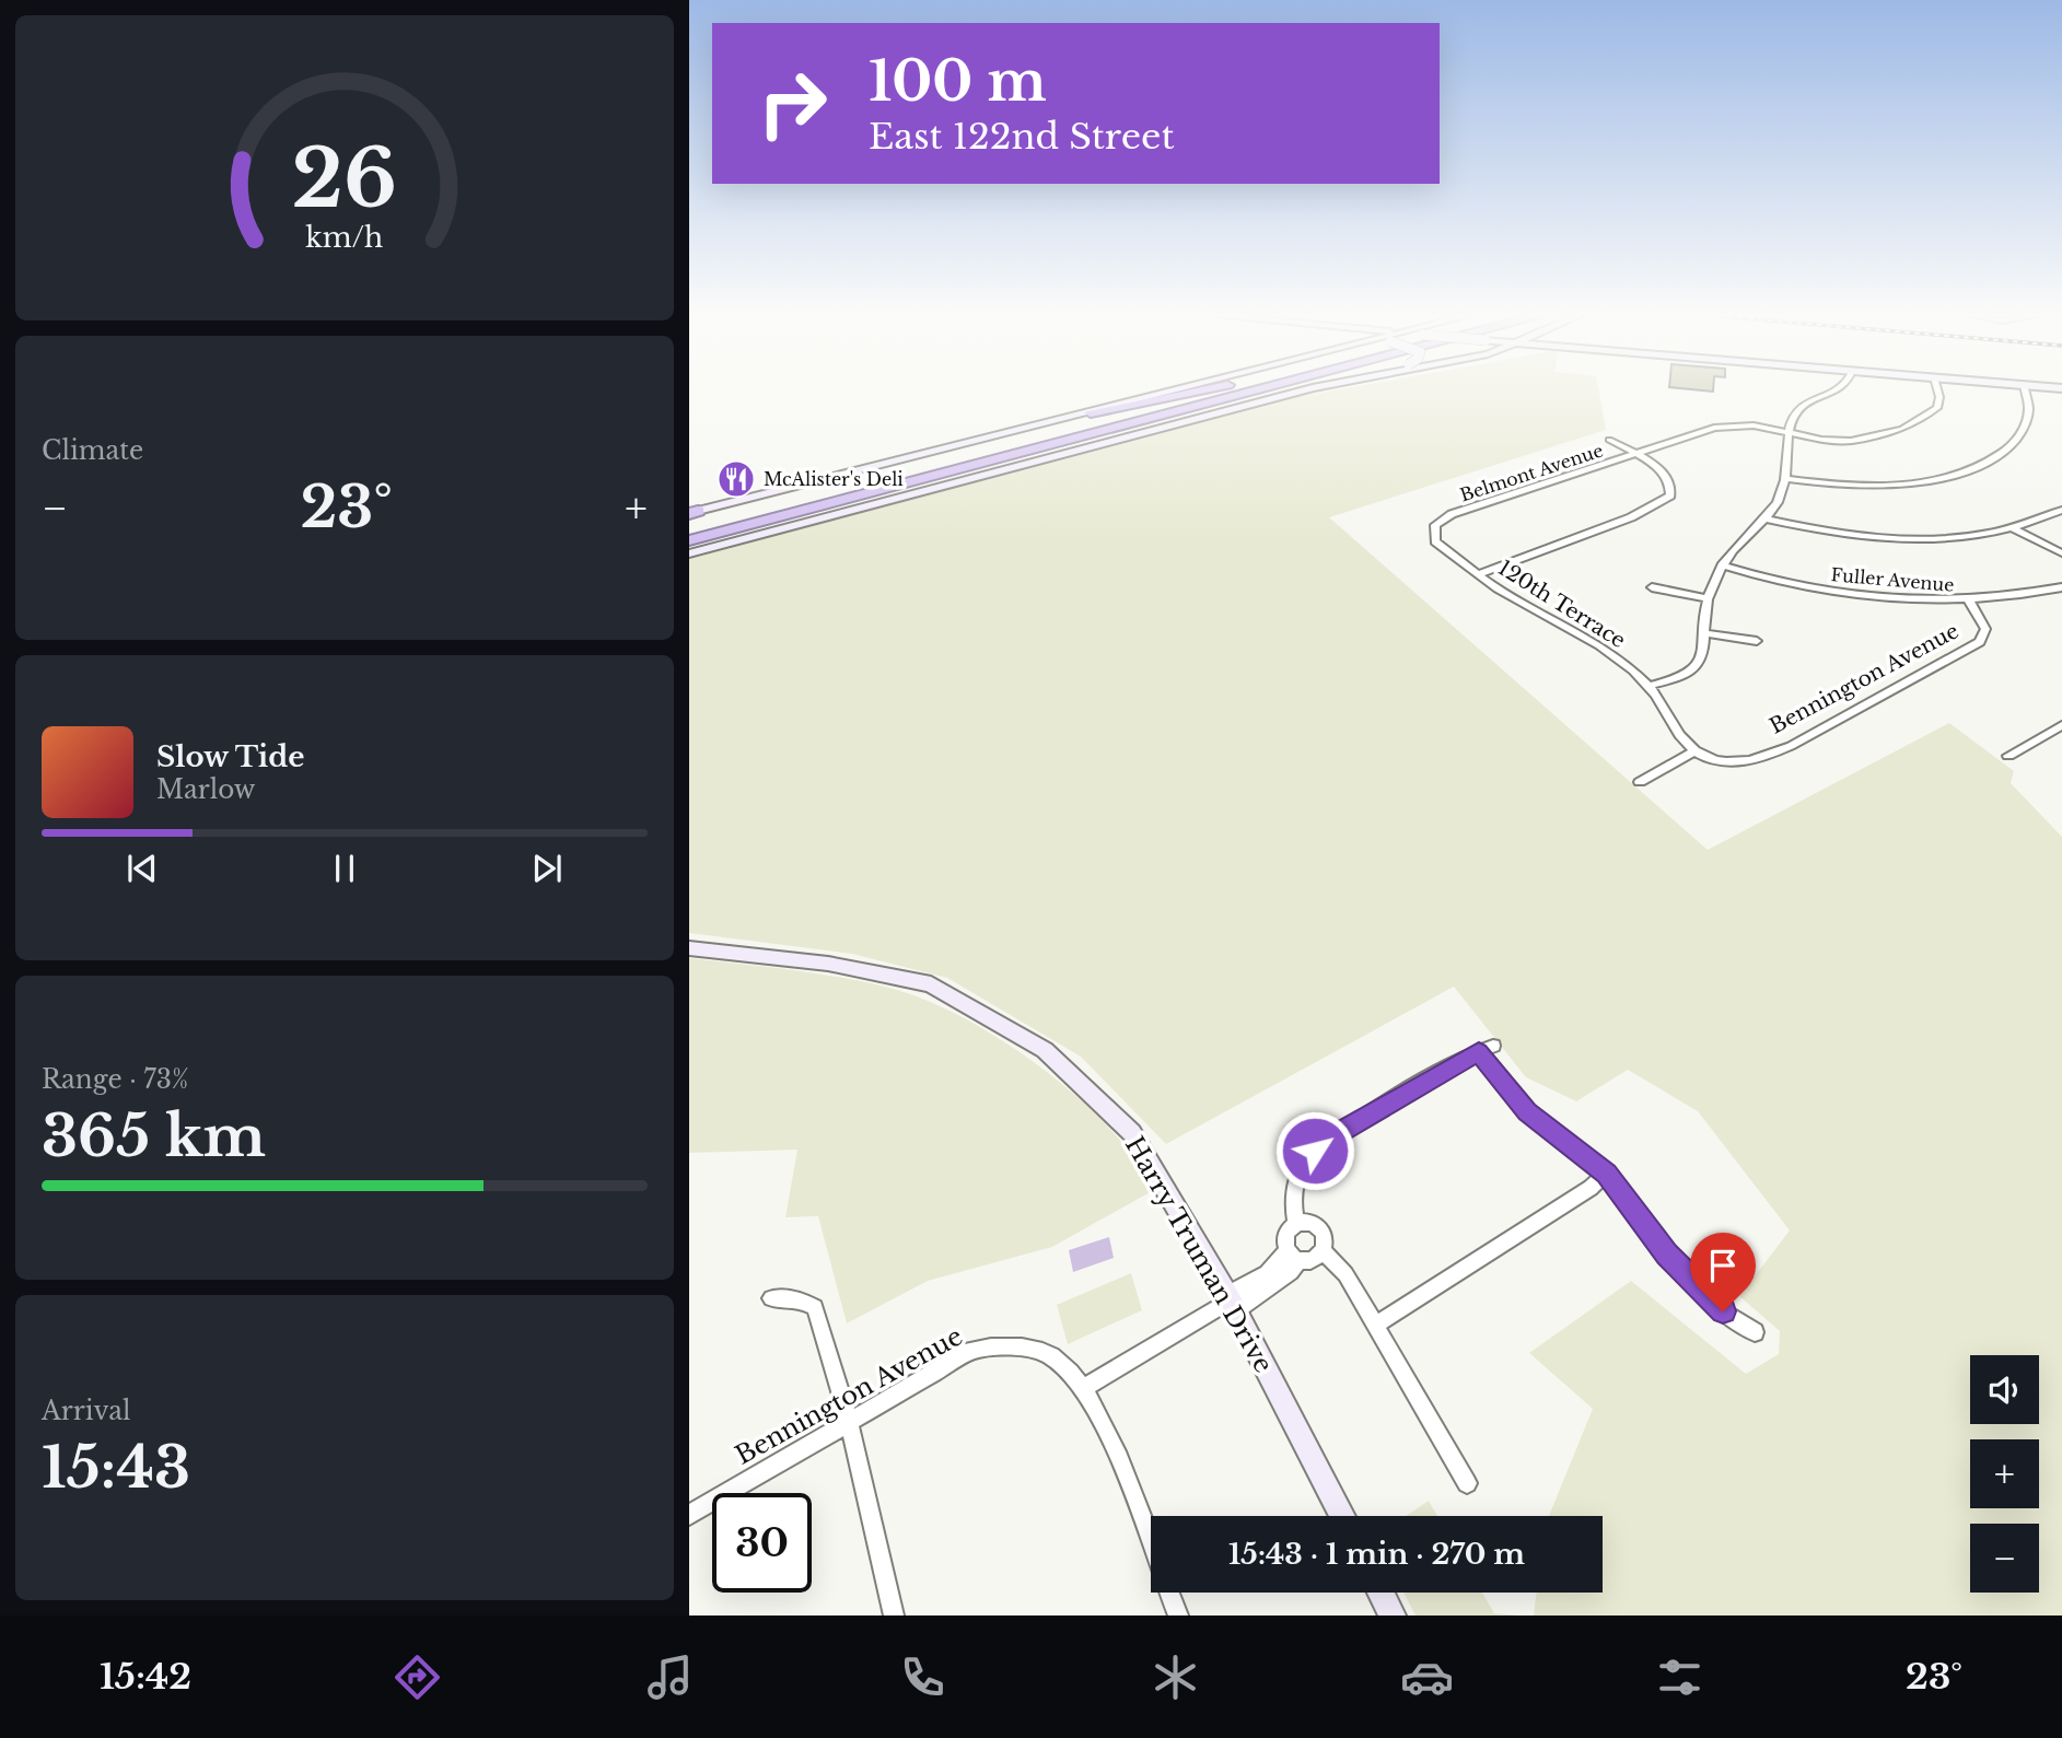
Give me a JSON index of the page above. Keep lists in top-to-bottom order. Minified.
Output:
{"streets":{"street":["Belmont Avenue","Fuller Avenue","120th Terrace","Bennington Avenue","Harry Truman Drive"]},"crossings":[["Belmont Avenue","120th Terrace"],["Fuller Avenue","Bennington Avenue"],["120th Terrace","Bennington Avenue"]],"places":{"restaurant":["McAlister's Deli"]},"page":{"turn":["100 m","East 122nd Street"],"tile":["Climate",["Range · 73%","365 km"],["Arrival","15:43"]],"heat":["−","23°","+"],"song":["Slow Tide","Marlow"],"map_buttons":["+","−"],"limit":"30","trip":"15:43 · 1 min · 270 m","tabs":["15:42","23°"],"gauge":["26","km/h"]}}
